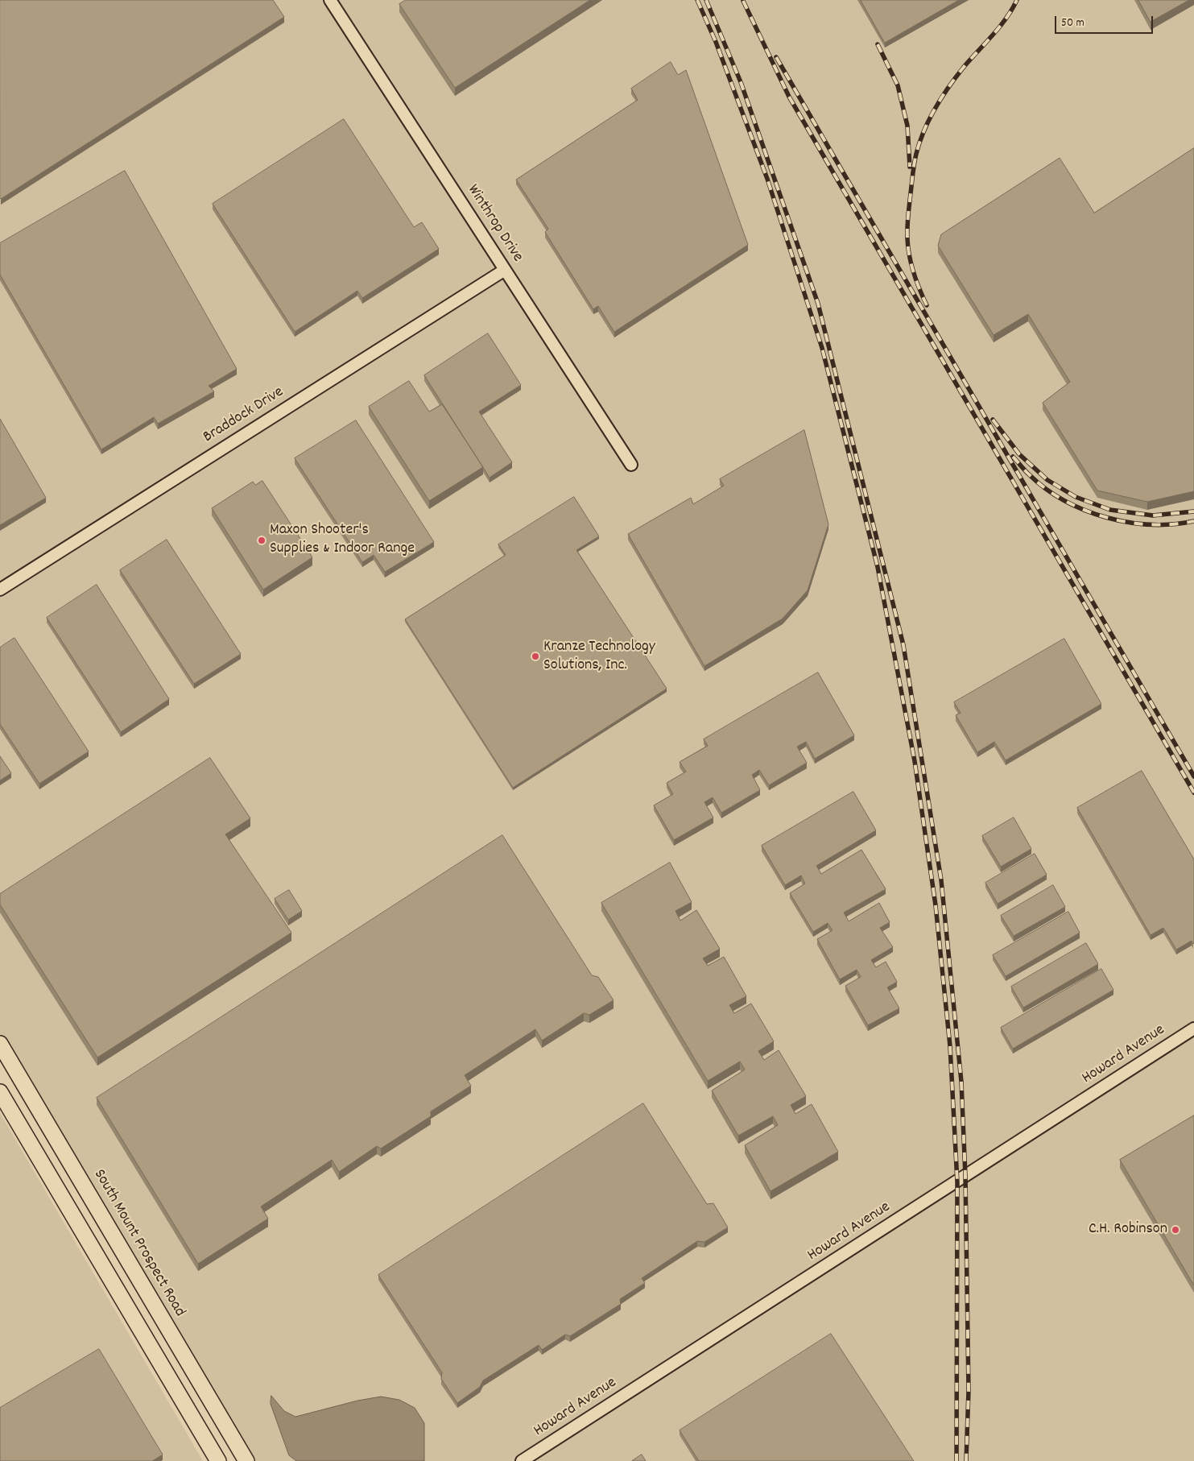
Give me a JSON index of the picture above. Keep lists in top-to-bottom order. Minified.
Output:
{"streets":{"main road":["South Mount Prospect Road"],"street":["Winthrop Drive","Braddock Drive","Howard Avenue"]},"crossings":[["Winthrop Drive","Braddock Drive"]],"places":["Maxon Shooter's Supplies & Indoor Range","Kranze Technology Solutions, Inc.","C.H. Robinson"],"scale_bar":"50 m"}
